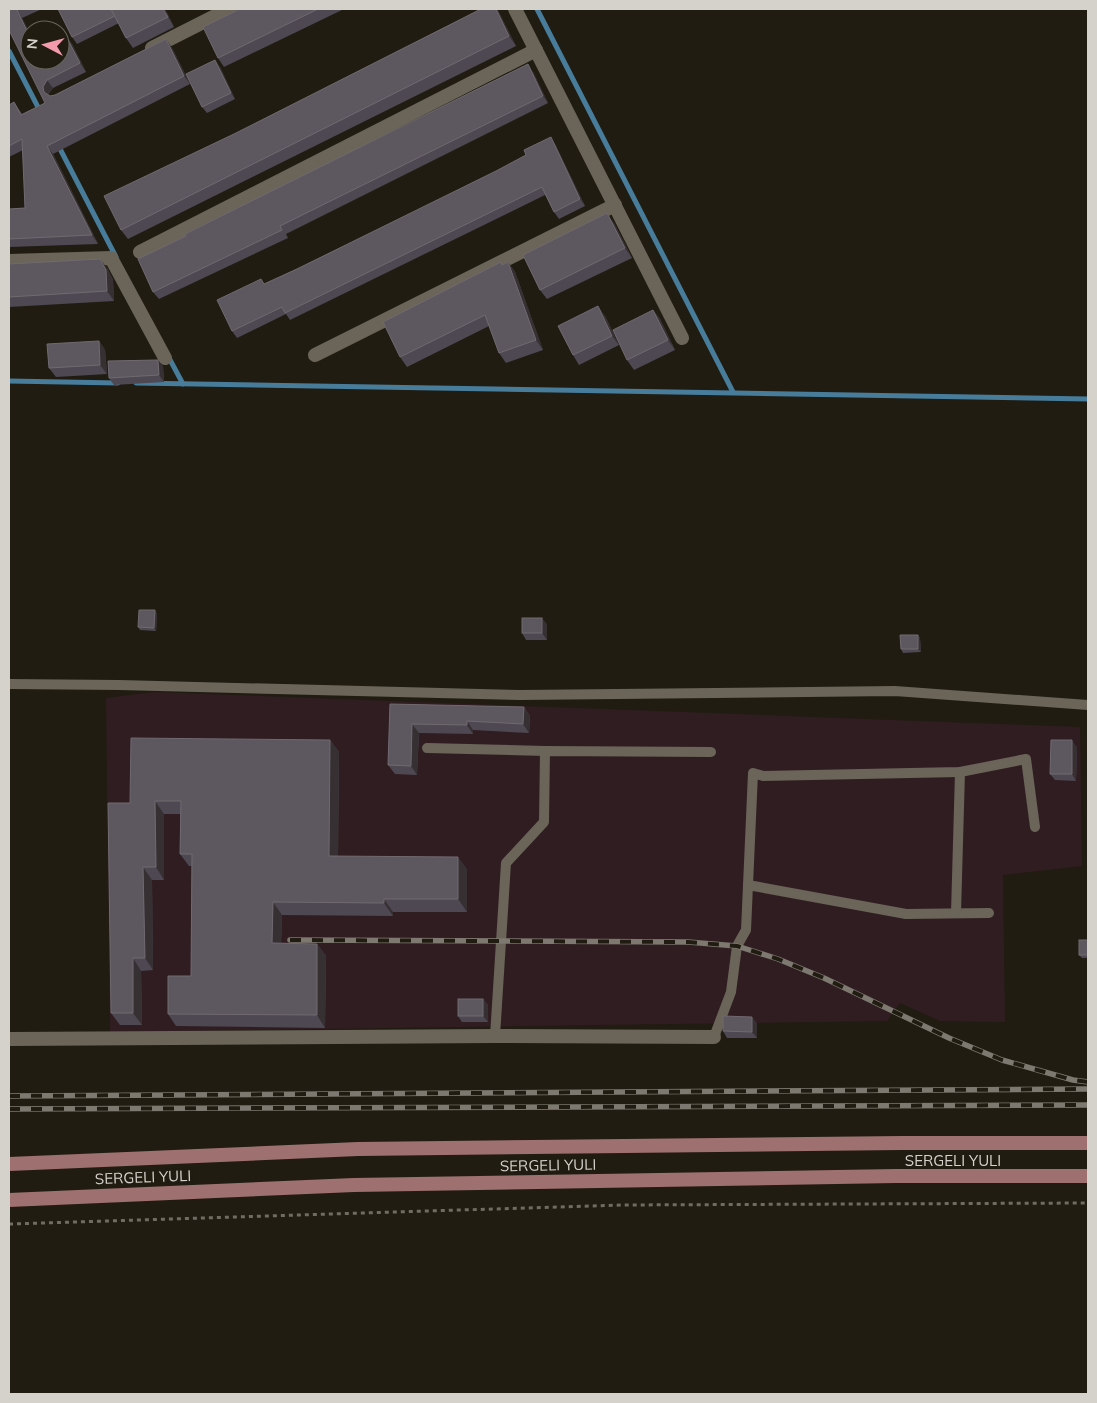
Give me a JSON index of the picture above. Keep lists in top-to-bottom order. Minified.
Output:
{"streets":{"main road":["SERGELI YULI"]},"north":"left"}
